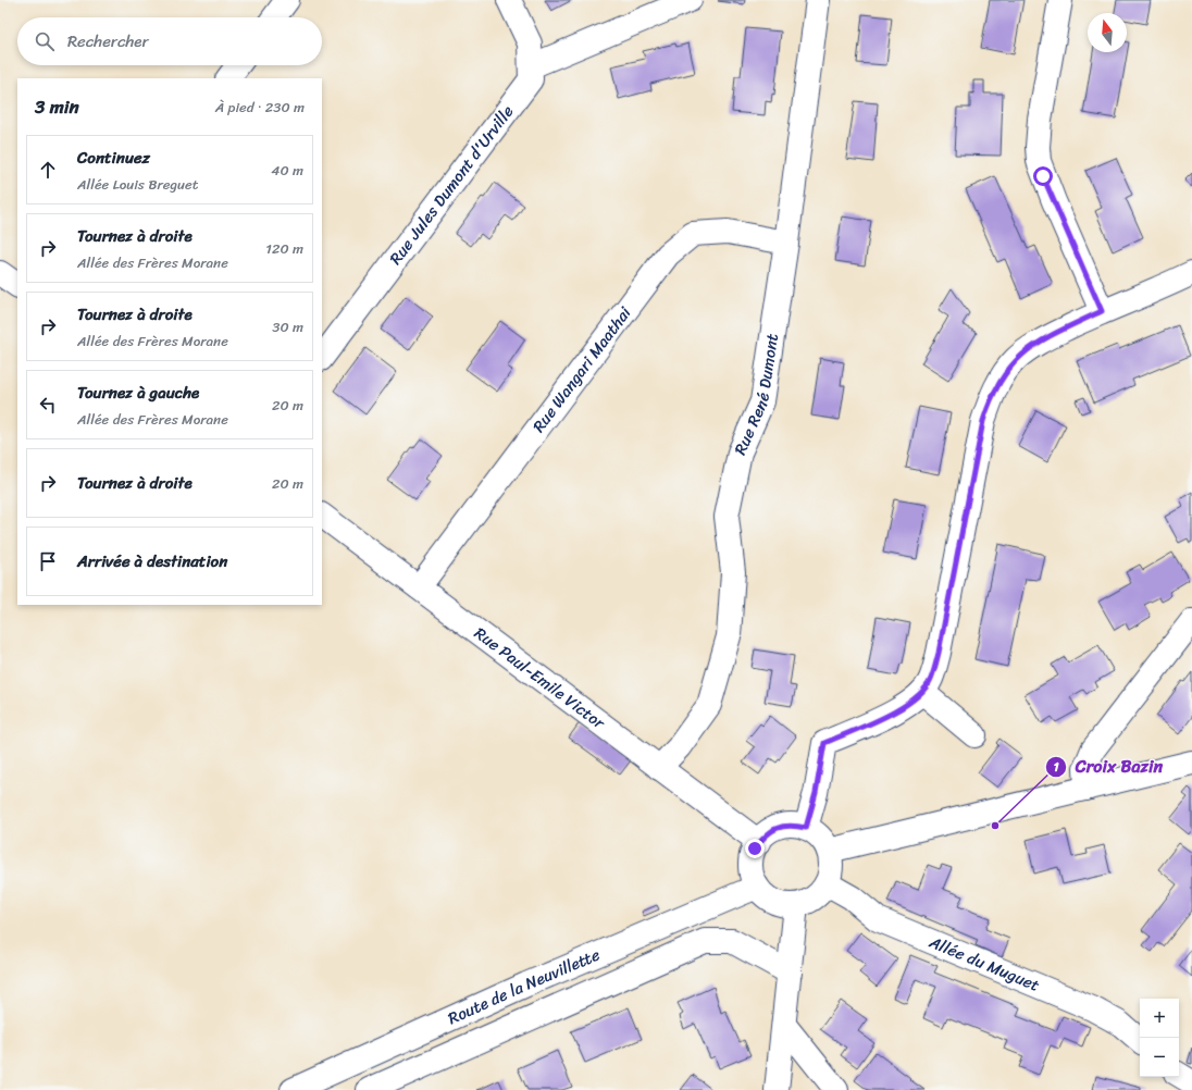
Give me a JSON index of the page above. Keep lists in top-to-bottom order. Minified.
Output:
{"streets":{"street":["Rue Jules Dumont d'Urville","Rue Wangari Maathai","Rue René Dumont","Rue Paul-Emile Victor","Allée du Muguet","Route de la Neuvillette"]},"crossings":[["Rue Wangari Maathai","Rue René Dumont"],["Rue Wangari Maathai","Rue Paul-Emile Victor"],["Rue René Dumont","Rue Paul-Emile Victor"],["Rue Paul-Emile Victor","Allée du Muguet"],["Rue Paul-Emile Victor","Route de la Neuvillette"],["Allée du Muguet","Route de la Neuvillette"]],"places":["Croix Bazin"],"north":"top","page":{"search":"Rechercher","heading":["3 min","À pied · 230 m"],"list":[["Continuez","Allée Louis Breguet","40 m"],["Tournez à droite","Allée des Frères Morane","120 m"],["Tournez à droite","Allée des Frères Morane","30 m"],["Tournez à gauche","Allée des Frères Morane","20 m"],["Tournez à droite","20 m"],"Arrivée à destination"],"map_buttons":["+","−"]}}
